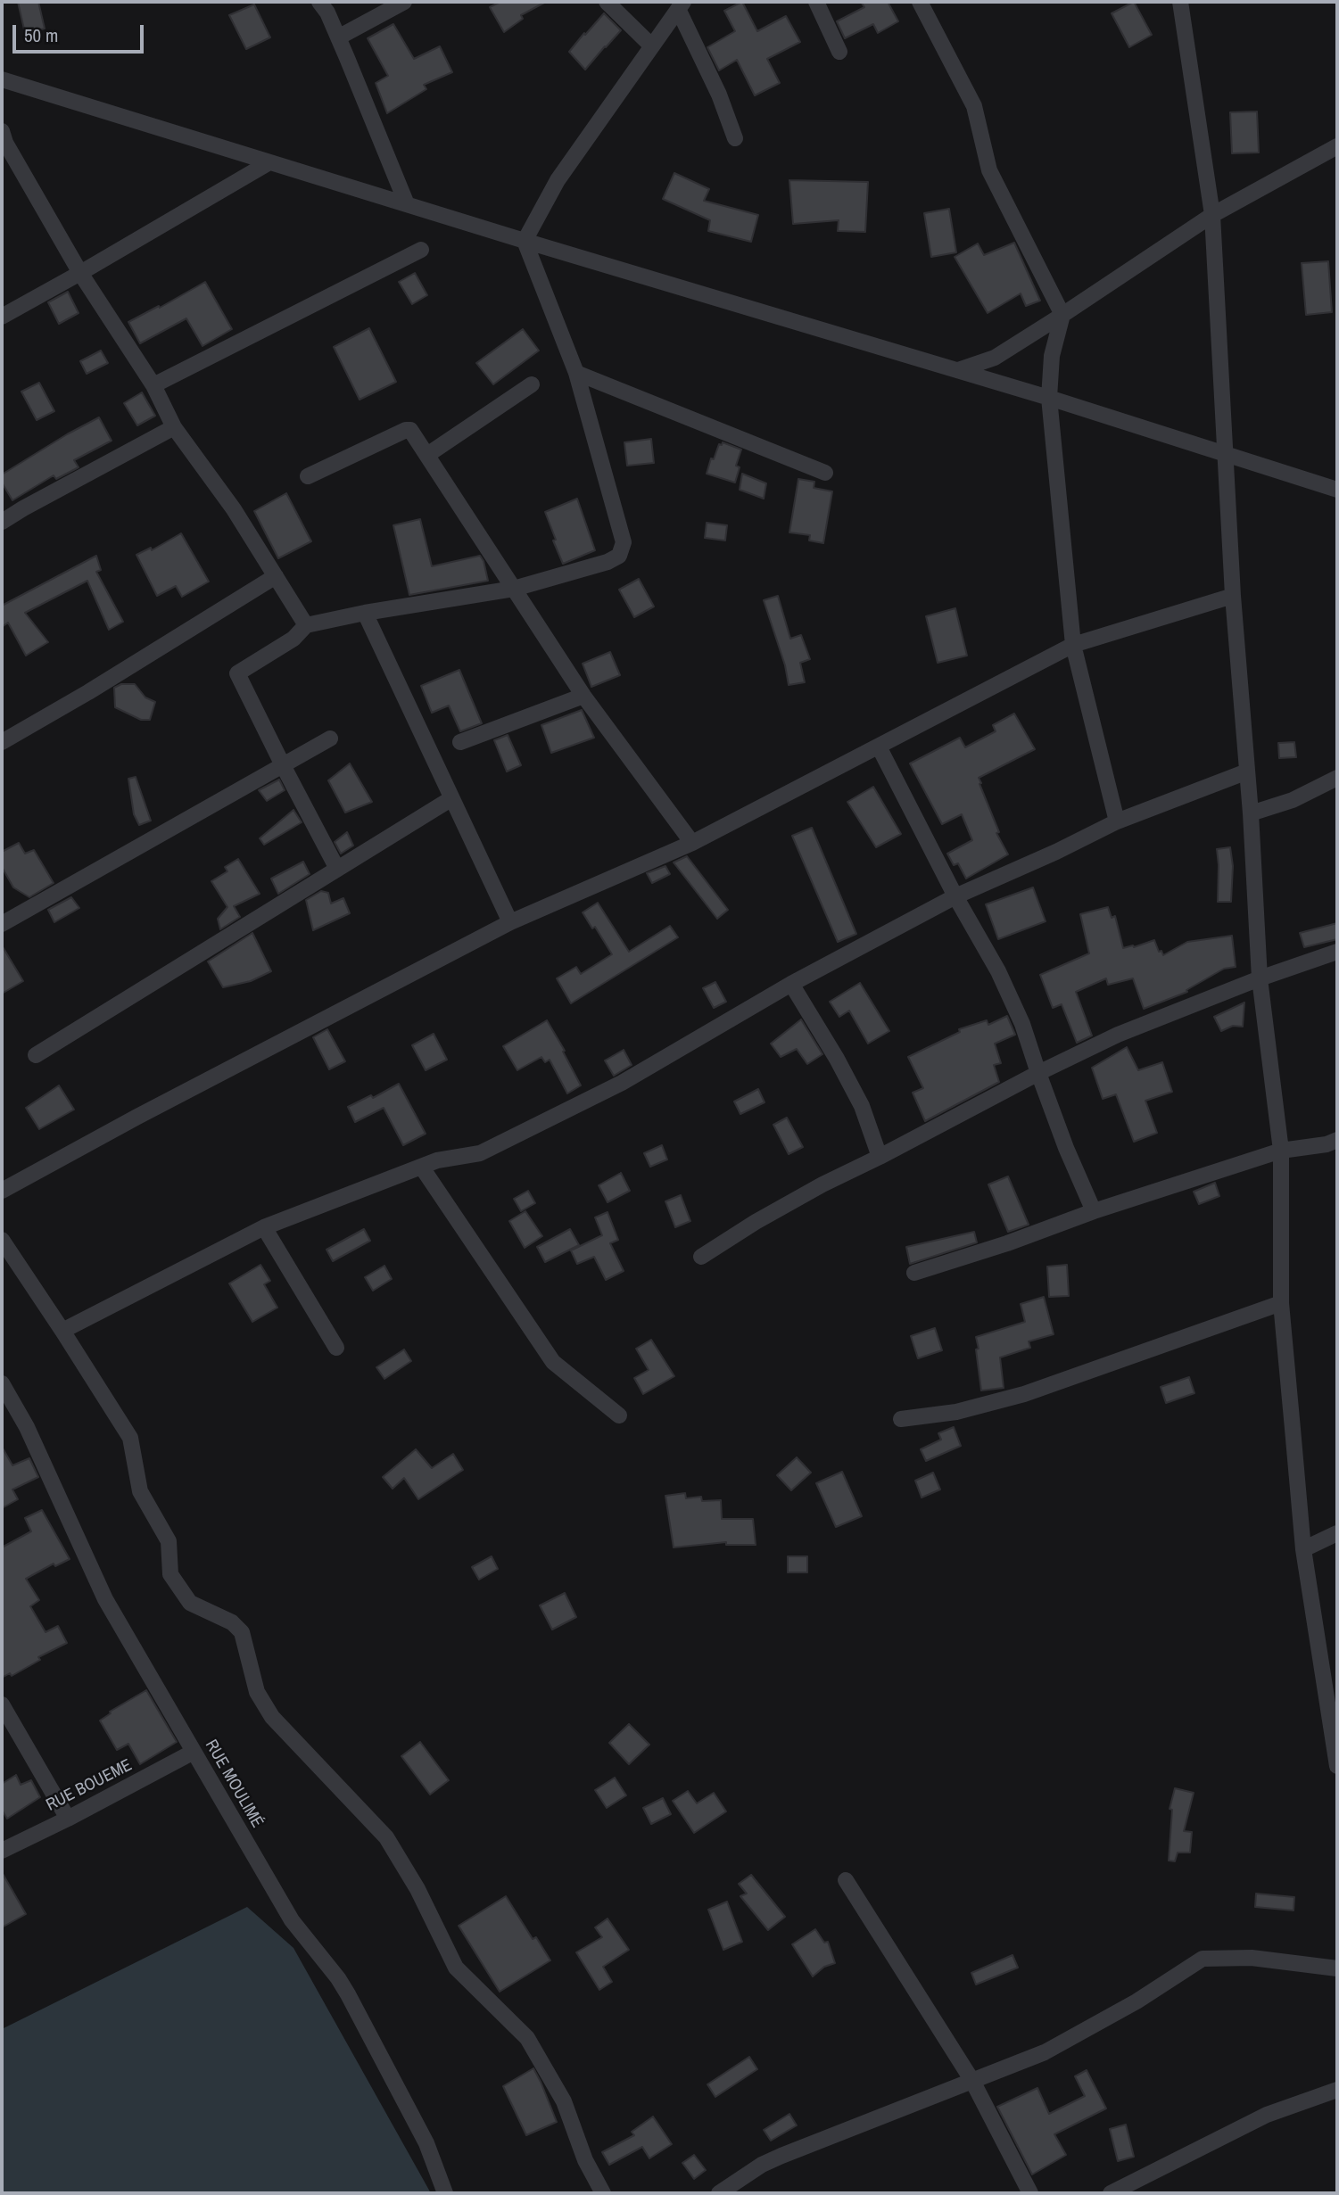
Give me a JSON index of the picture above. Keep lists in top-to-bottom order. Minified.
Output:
{"streets":{"street":["RUE MOULIMÉ","RUE BOUEME"]},"crossings":[["RUE MOULIMÉ","RUE BOUEME"]],"scale_bar":"50 m"}
